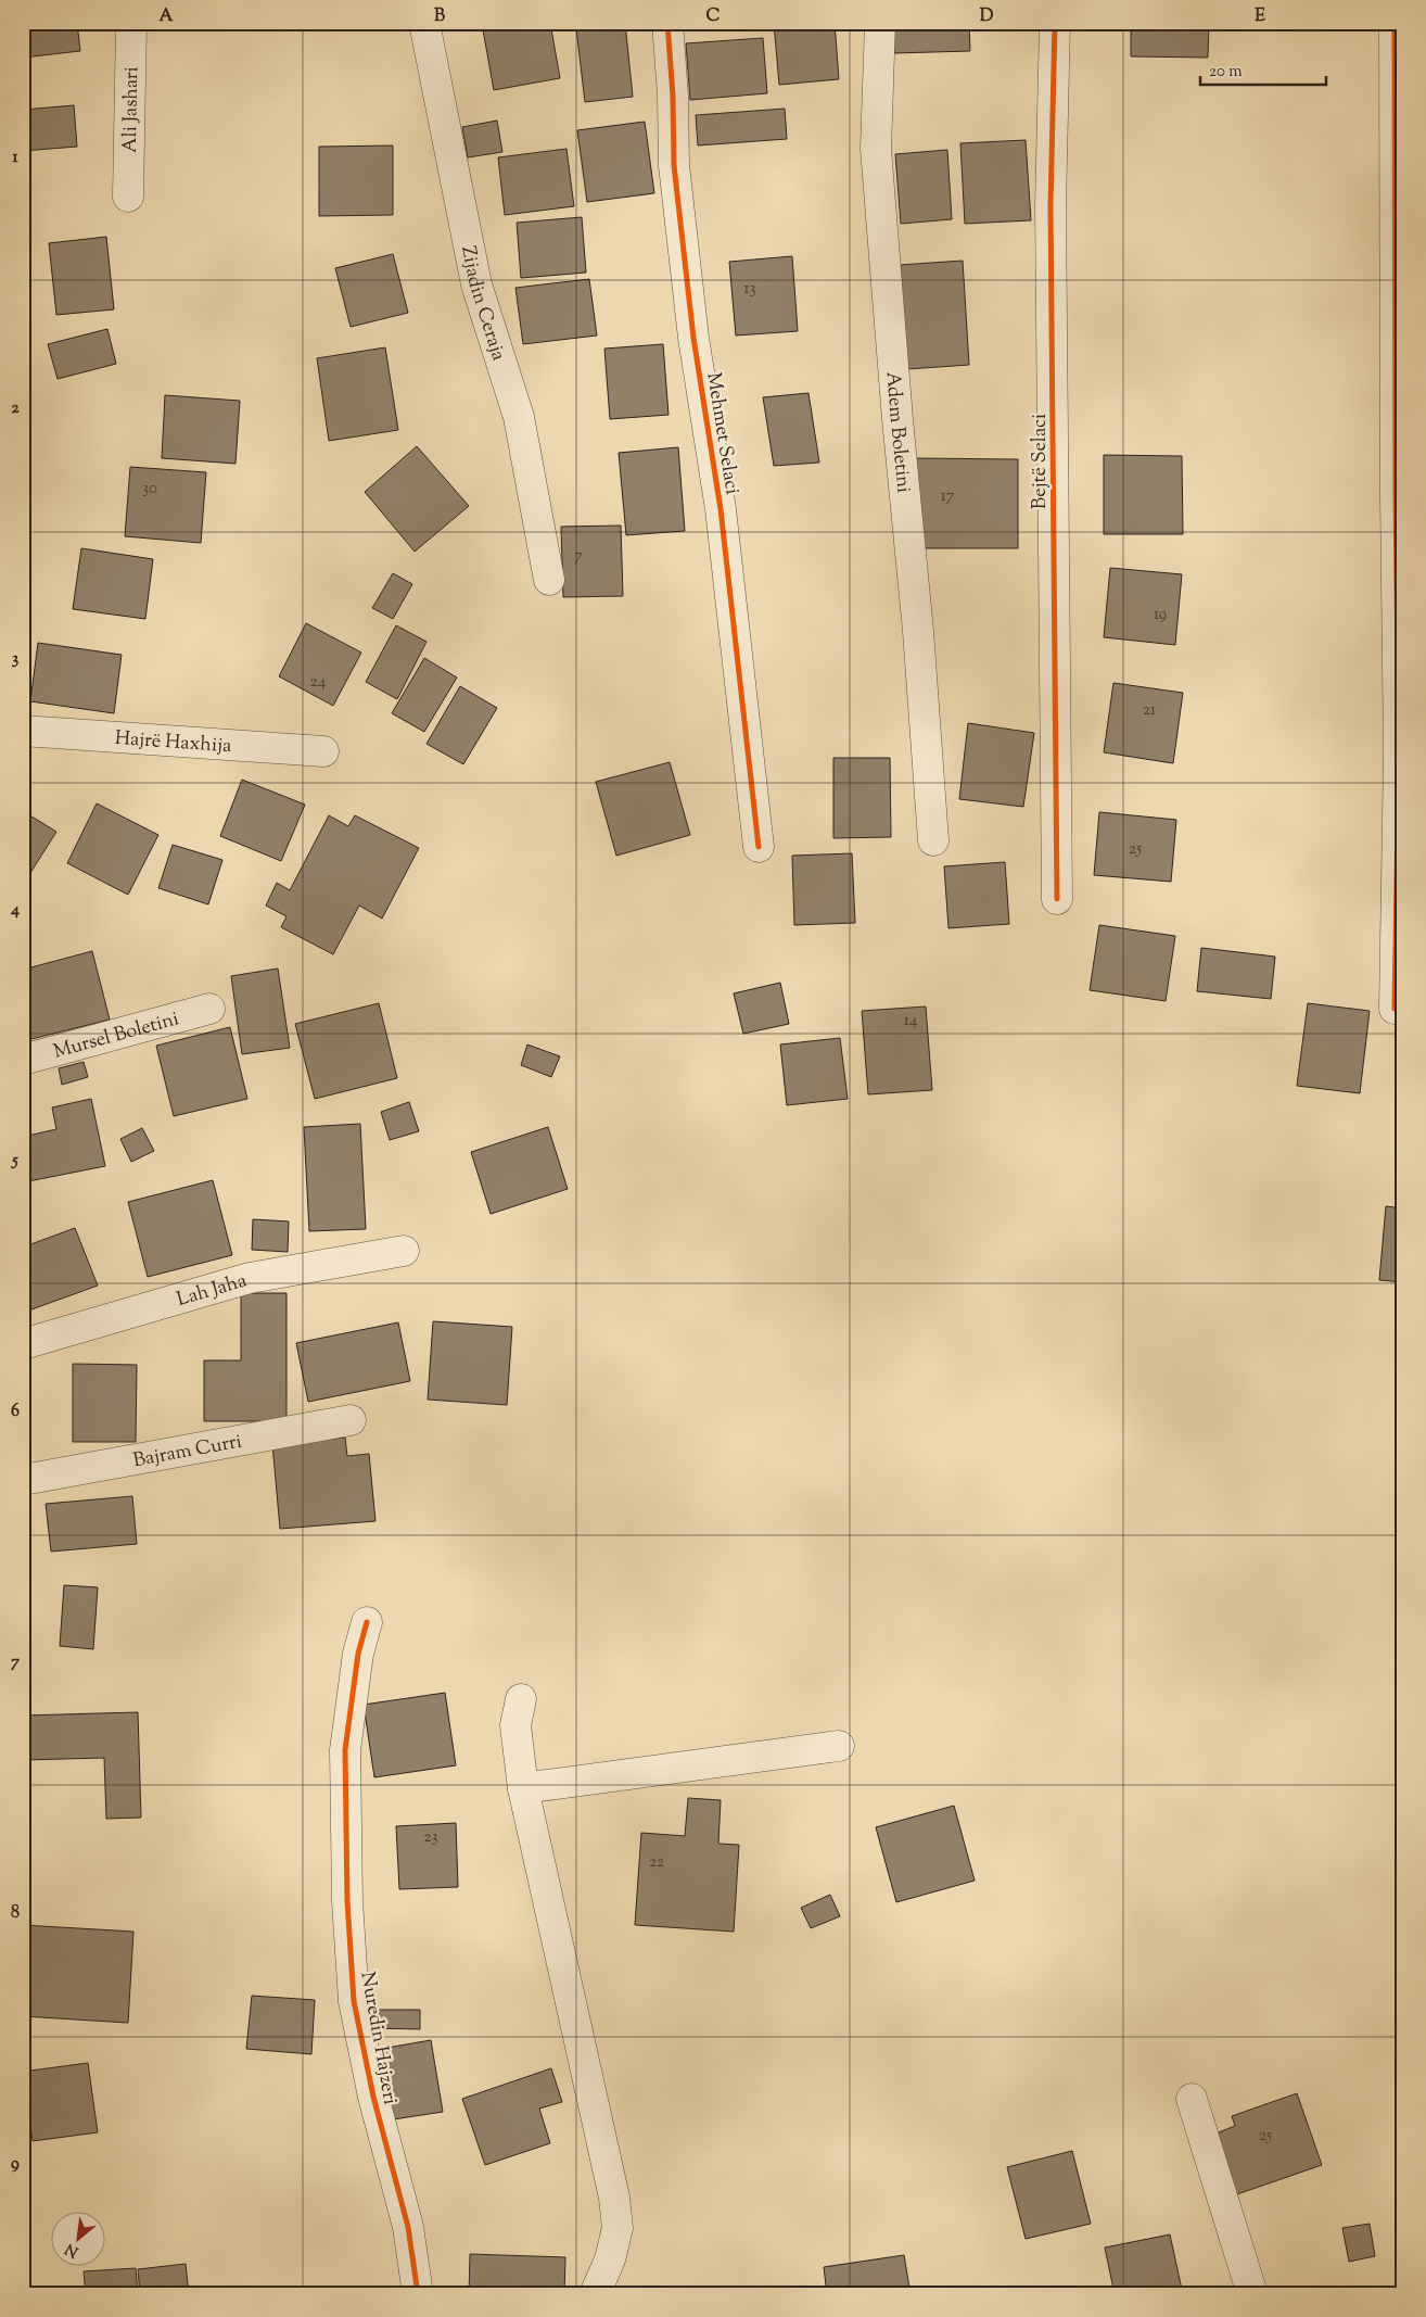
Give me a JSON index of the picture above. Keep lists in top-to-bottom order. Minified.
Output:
{"streets":{"street":["Ali Jashari","Zijadin Ceraja","Adem Boletini","Mehmet Selaci","Bejtë Selaci","Hajrë Haxhija","Mursel Boletini","Lah Jaha","Bajram Curri","Nuredin Hajzeri"]},"house_numbers":["13","30","17","7","19","24","21","25","14","23","22","25"],"scale_bar":"20 m","north":"bottom left","grid":{"columns":["A","B","C","D","E"],"rows":["1","2","3","4","5","6","7","8","9"]}}
